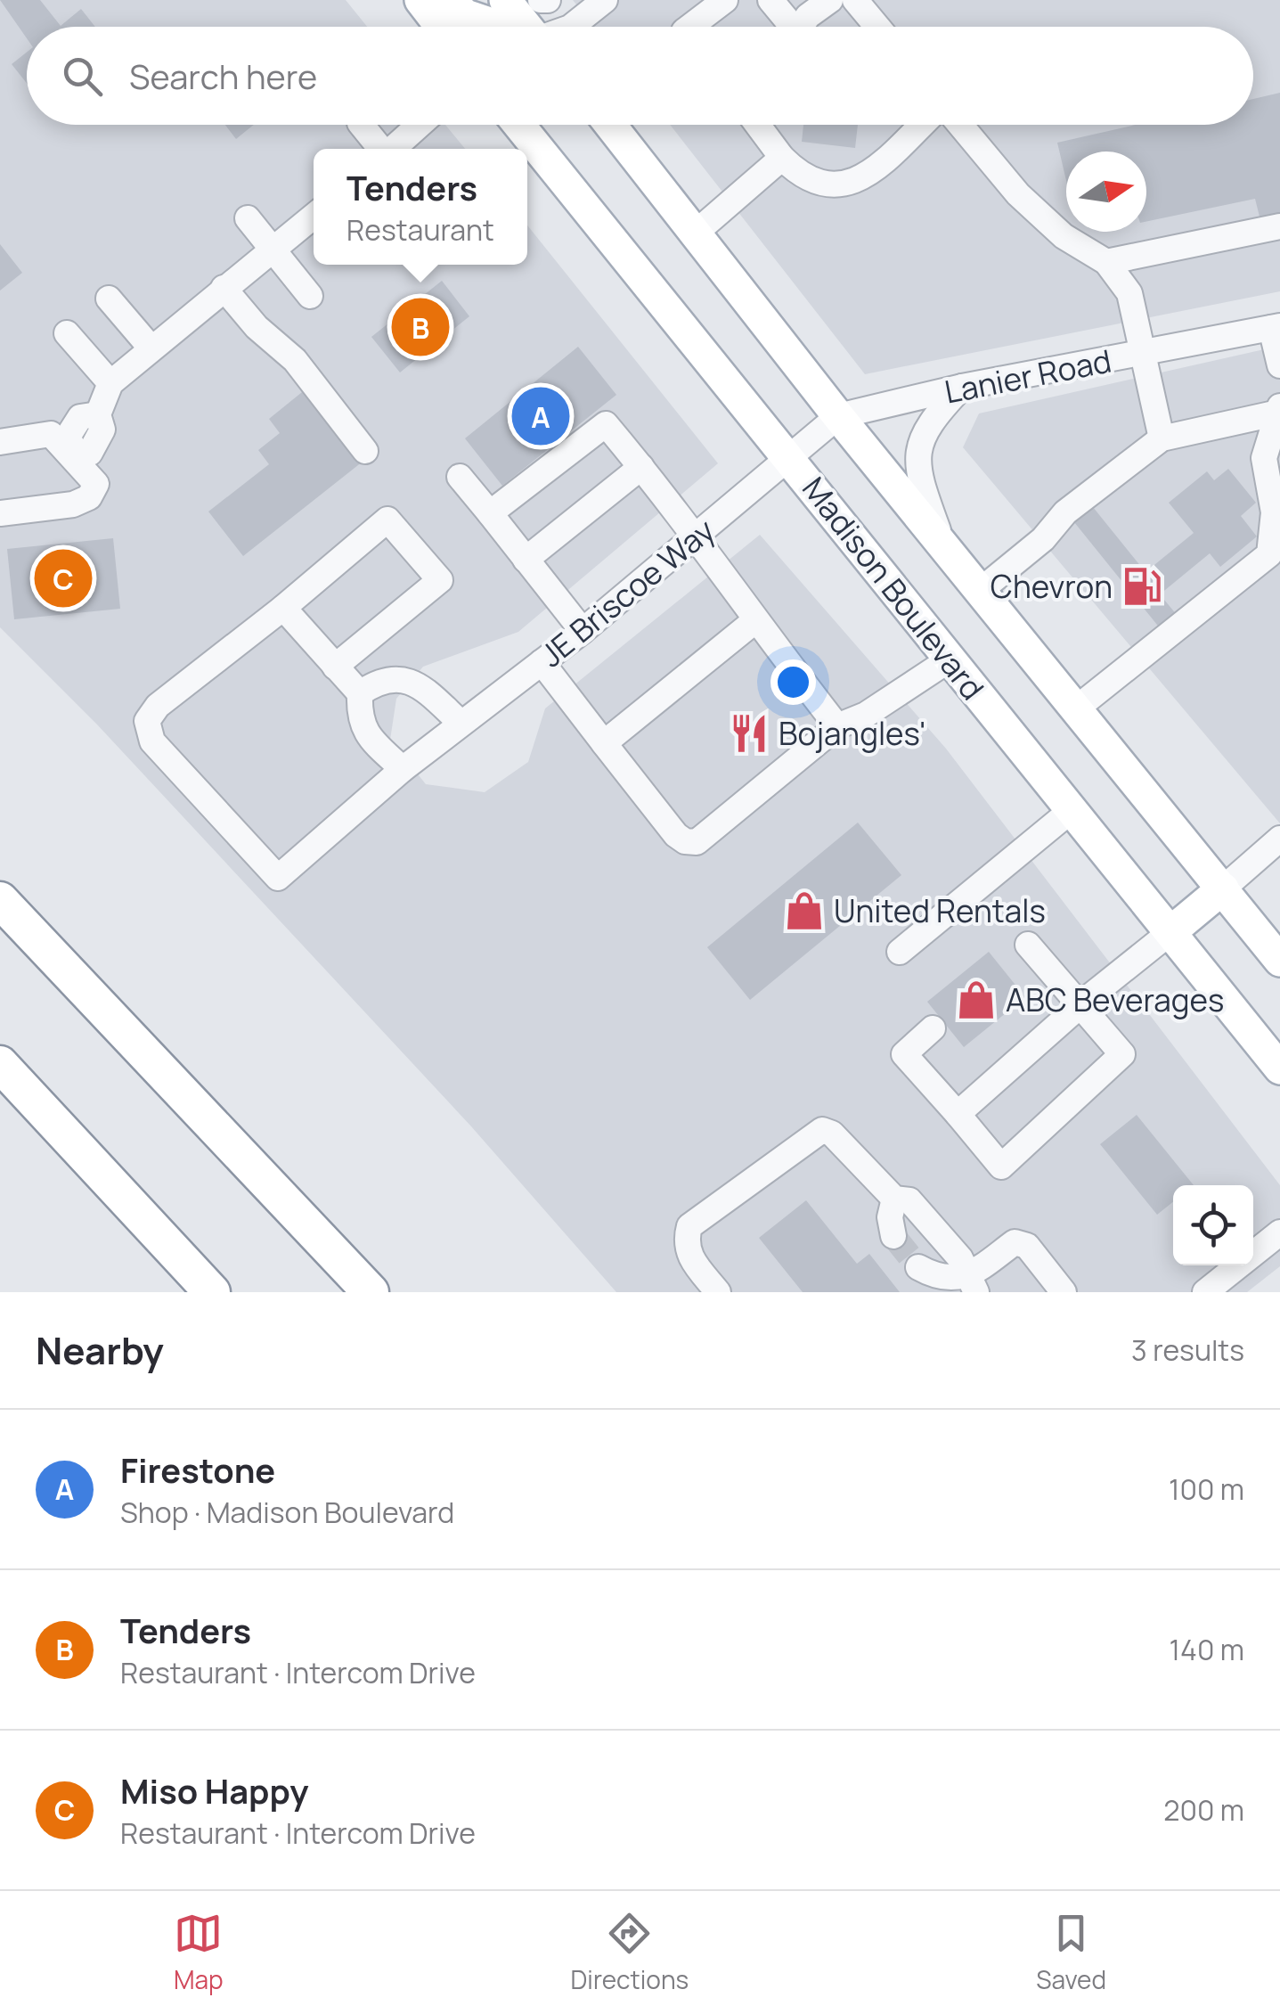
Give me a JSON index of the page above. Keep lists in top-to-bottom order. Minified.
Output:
{"streets":{"main road":["Madison Boulevard"],"street":["Lanier Road","JE Briscoe Way"]},"crossings":[["Lanier Road","Madison Boulevard"],["Madison Boulevard","JE Briscoe Way"]],"places":{"fuel station":["Chevron"],"restaurant":["Bojangles'"],"shop":["United Rentals","ABC Beverages"]},"north":"right","page":{"search":"Search here","popup":["Tenders","Restaurant"],"pins":["B","A","C"],"heading":["Nearby","3 results"],"list":[{"mark":"A","name":"Firestone","note":"Shop · Madison Boulevard","value":"100 m"},{"mark":"B","name":"Tenders","note":"Restaurant · Intercom Drive","value":"140 m"},{"mark":"C","name":"Miso Happy","note":"Restaurant · Intercom Drive","value":"200 m"}],"nav":["Map","Directions","Saved"]}}
